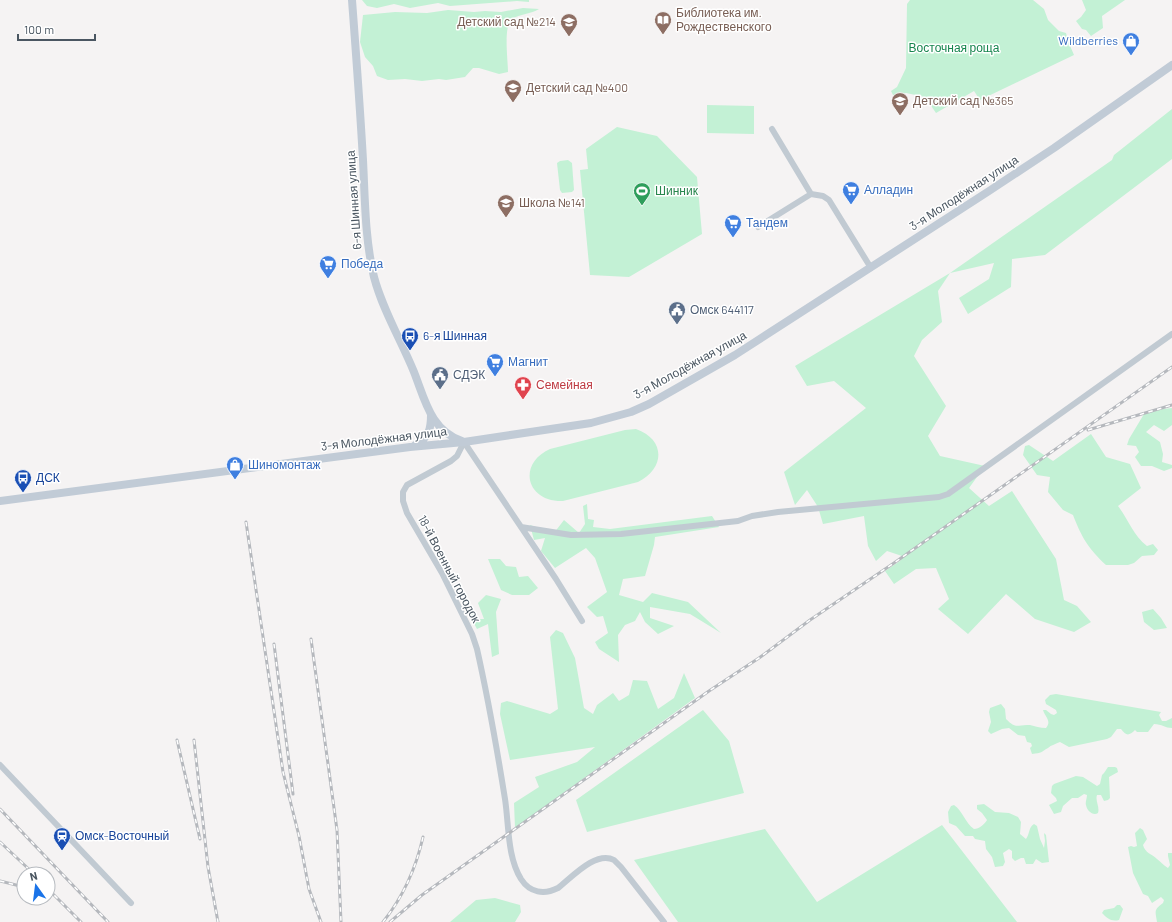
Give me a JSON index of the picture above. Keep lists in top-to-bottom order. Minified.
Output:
{"streets":{"main road":["3-я Молодёжная улица","6-я Шинная улица"],"street":["18-й Военный городок"]},"crossings":[["3-я Молодёжная улица","6-я Шинная улица"],["3-я Молодёжная улица","18-й Военный городок"],["6-я Шинная улица","18-й Военный городок"]],"parks":["Восточная роща"],"places":{"library":["Библиотека им. Рождественского"],"school or university":["Детский сад №214","Детский сад №400","Детский сад №365","Школа №141"],"shop":["Wildberries","Шиномонтаж"],"supermarket":["Алладин","Тандем","Победа","Магнит"],"sports":["Шинник"],"public building":["Омск 644117","СДЭК"],"bus stop":["6-я Шинная","ДСК"],"pharmacy":["Семейная"],"station":["Омск-Восточный"]},"scale_bar":"100 m","north":"top"}
